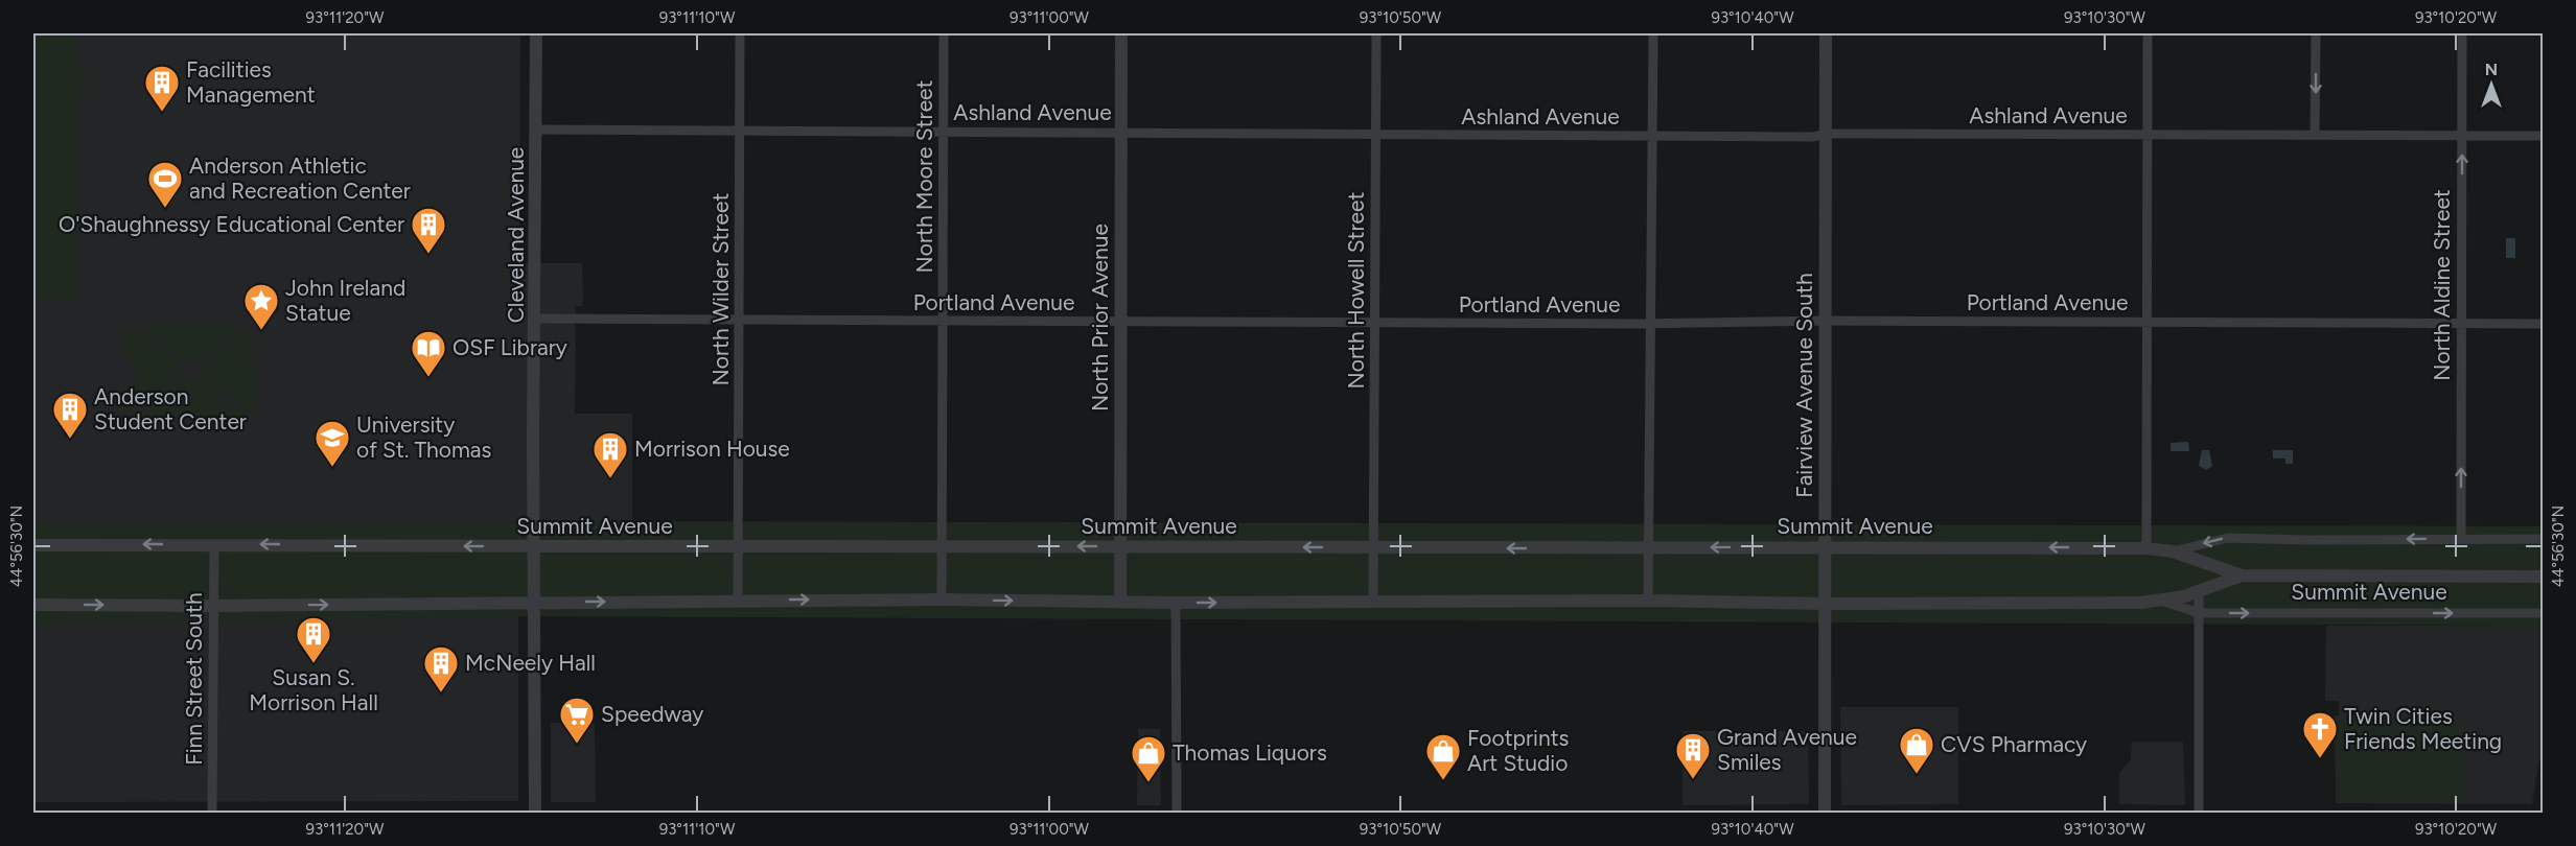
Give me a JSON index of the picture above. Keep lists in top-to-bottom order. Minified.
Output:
{"streets":{"street":["Ashland Avenue","North Moore Street","Cleveland Avenue","North Aldine Street","North Wilder Street","North Howell Street","Portland Avenue","North Prior Avenue","Fairview Avenue South","Summit Avenue","Finn Street South"]},"crossings":[["Ashland Avenue","North Moore Street"],["Ashland Avenue","Cleveland Avenue"],["Ashland Avenue","North Aldine Street"],["Ashland Avenue","North Wilder Street"],["Ashland Avenue","North Howell Street"],["Ashland Avenue","North Prior Avenue"],["Ashland Avenue","Fairview Avenue South"],["North Moore Street","Portland Avenue"],["North Moore Street","Summit Avenue"],["Cleveland Avenue","Portland Avenue"],["Cleveland Avenue","Summit Avenue"],["North Aldine Street","Portland Avenue"],["North Aldine Street","Summit Avenue"],["North Wilder Street","Portland Avenue"],["North Wilder Street","Summit Avenue"],["North Howell Street","Portland Avenue"],["North Howell Street","Summit Avenue"],["Portland Avenue","North Prior Avenue"],["Portland Avenue","Fairview Avenue South"],["North Prior Avenue","Summit Avenue"],["Fairview Avenue South","Summit Avenue"],["Summit Avenue","Finn Street South"]],"one_way":["North Aldine Street"],"places":{"building":["Facilities Management","O'Shaughnessy Educational Center","Anderson Student Center","Morrison House","Susan S. Morrison Hall","McNeely Hall","Grand Avenue Smiles"],"sports":["Anderson Athletic and Recreation Center"],"place":["John Ireland Statue"],"library":["OSF Library"],"school or university":["University of St. Thomas"],"supermarket":["Speedway"],"church":["Twin Cities Friends Meeting"],"shop":["CVS Pharmacy","Footprints Art Studio","Thomas Liquors"]},"north":"top","coordinates":["93°11'20\"W","93°11'10\"W","93°11'00\"W","93°10'50\"W","93°10'40\"W","93°10'30\"W","93°10'20\"W","44°56'30\"N"]}
